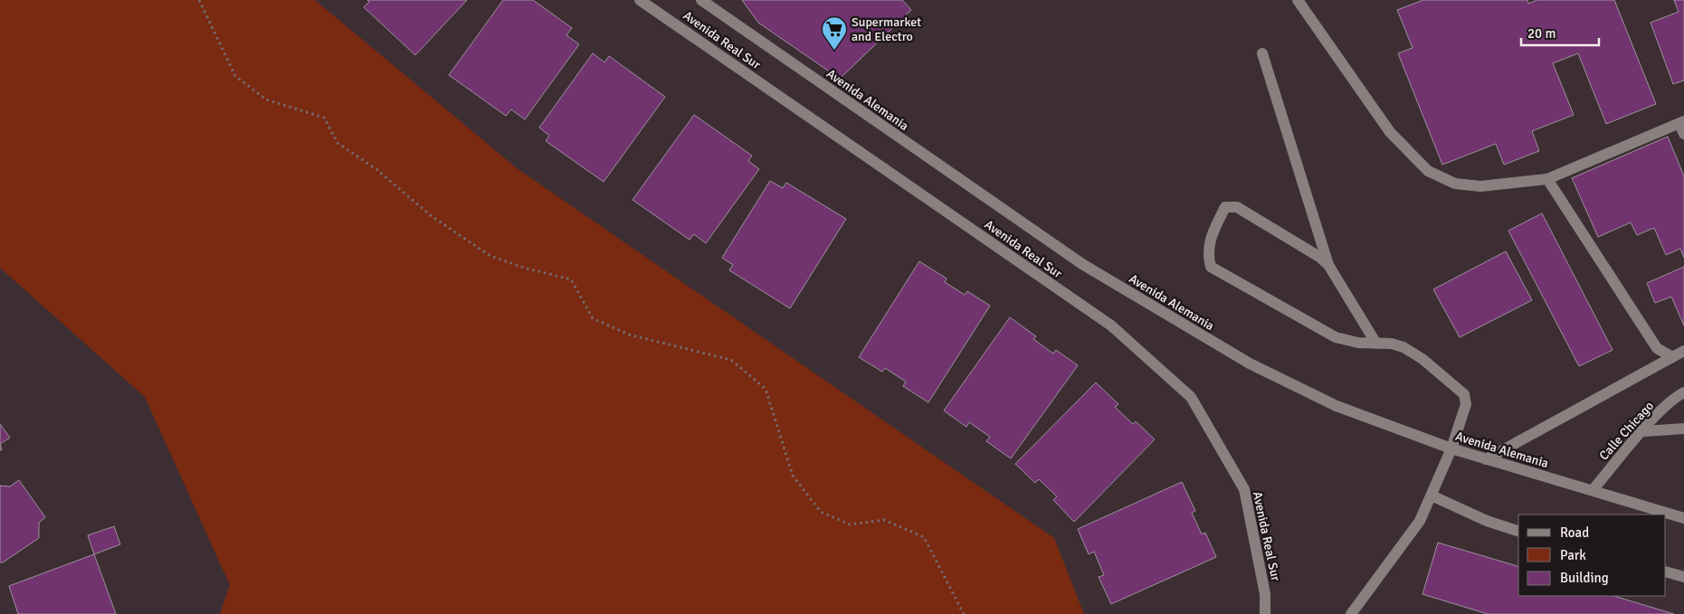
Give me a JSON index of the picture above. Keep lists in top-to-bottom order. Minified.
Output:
{"streets":{"street":["Avenida Real Sur","Avenida Alemania","Calle Chicago"]},"crossings":[["Avenida Alemania","Calle Chicago"]],"places":{"supermarket":["Supermarket and Electro"]},"legend":["Road","Park","Building"],"scale_bar":"20 m"}
